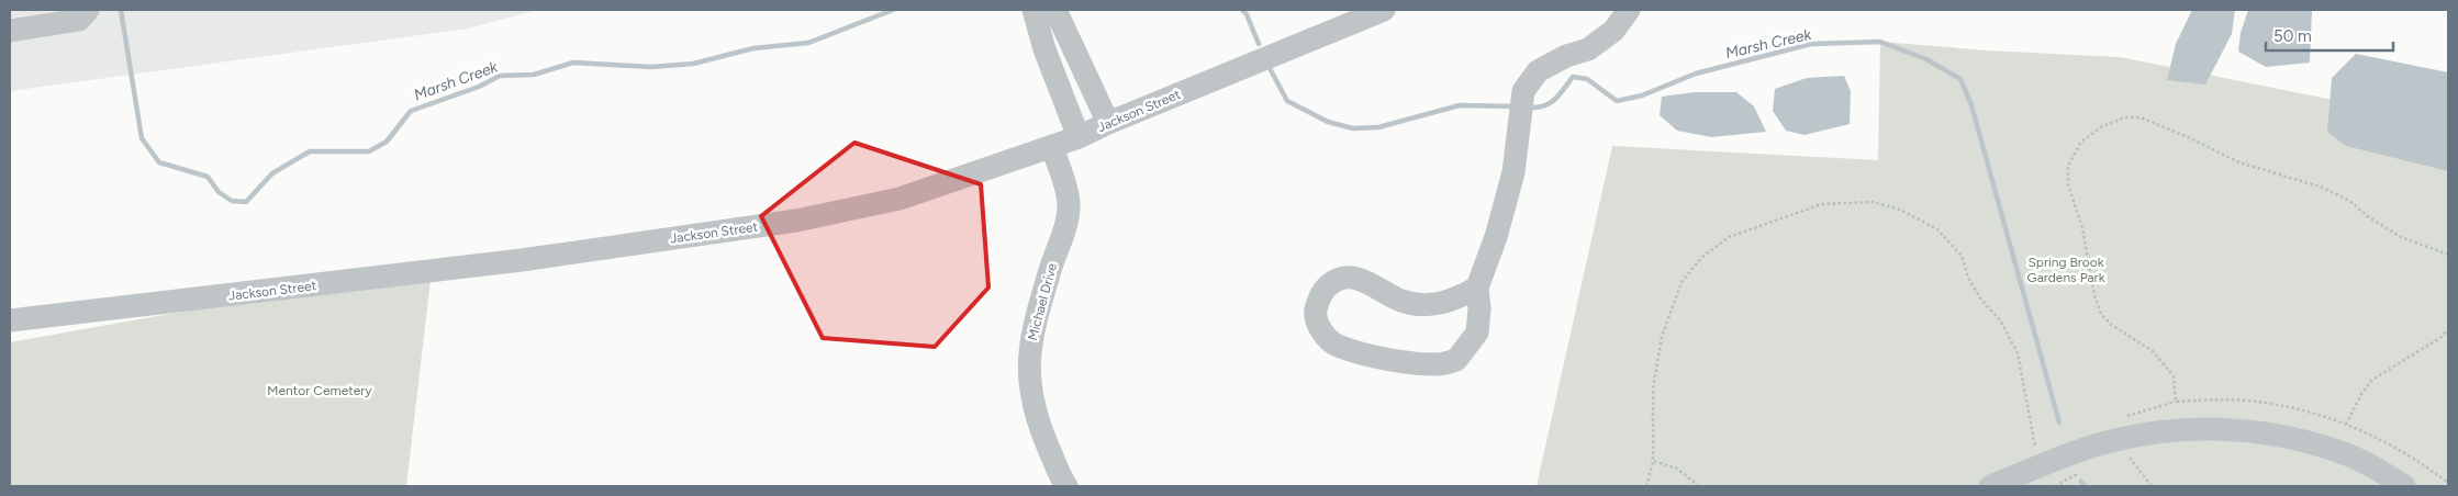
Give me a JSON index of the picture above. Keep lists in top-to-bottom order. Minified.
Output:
{"streets":{"street":["Jackson Street","Michael Drive"]},"crossings":[["Jackson Street","Michael Drive"]],"water":["Marsh Creek"],"parks":["Spring Brook Gardens Park","Mentor Cemetery"],"scale_bar":"50 m"}
